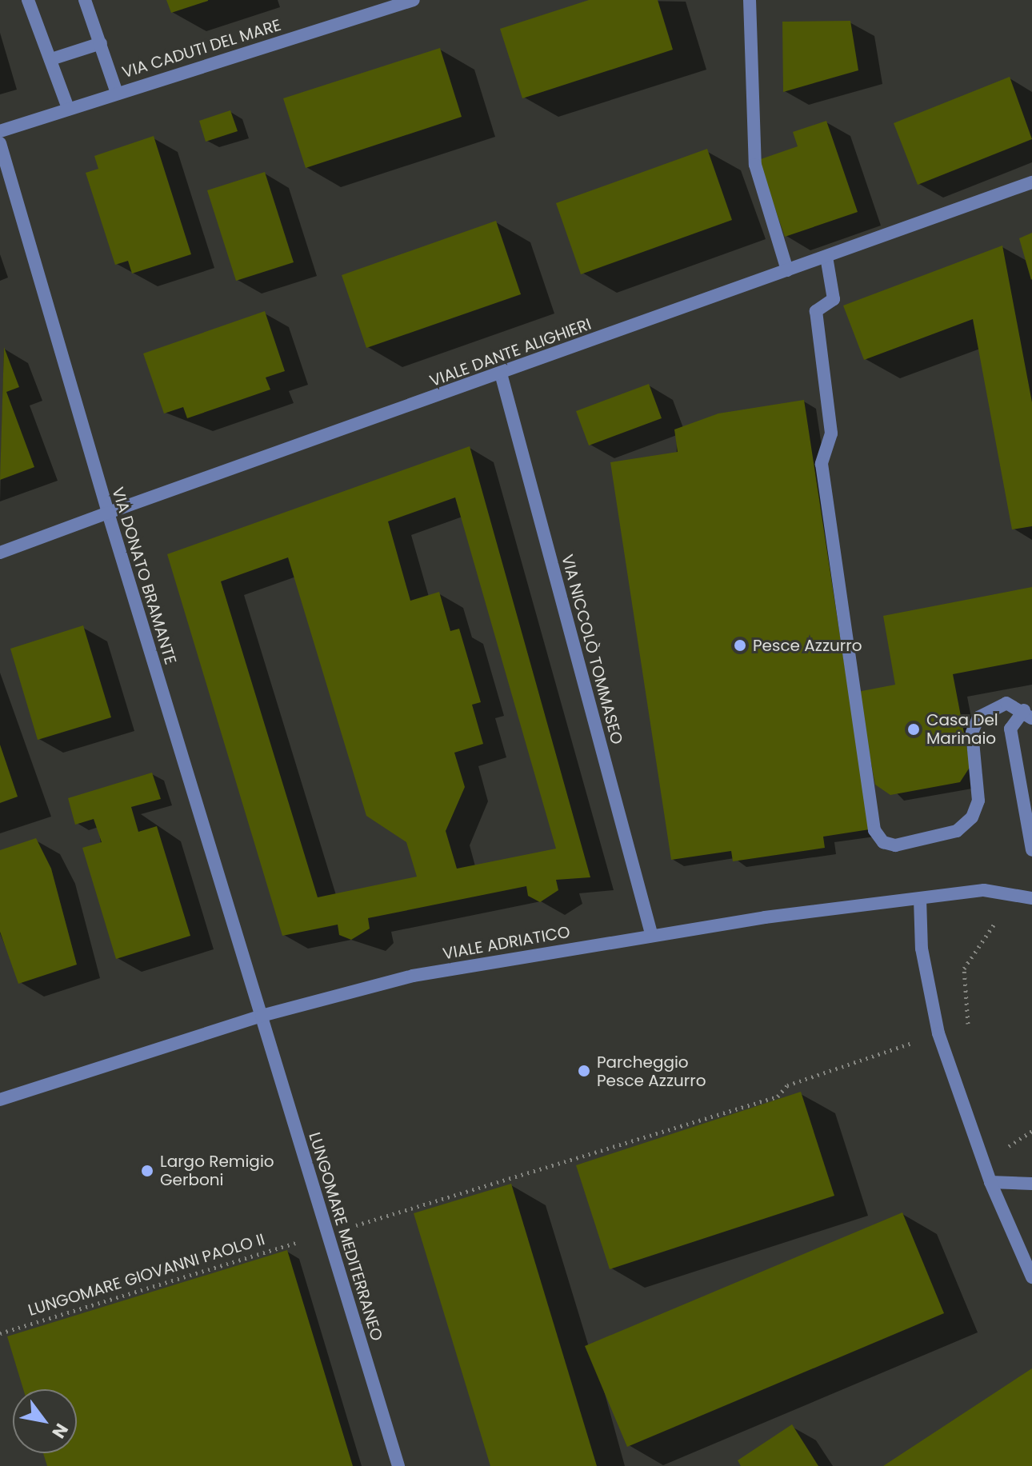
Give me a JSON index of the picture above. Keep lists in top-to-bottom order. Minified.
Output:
{"streets":{"street":["VIA CADUTI DEL MARE","VIALE DANTE ALIGHIERI","VIA DONATO BRAMANTE","VIA NICCOLÒ TOMMASEO","VIALE ADRIATICO","LUNGOMARE MEDITERRANEO"],"path":["LUNGOMARE GIOVANNI PAOLO II"]},"crossings":[["VIALE DANTE ALIGHIERI","VIA DONATO BRAMANTE"],["VIALE DANTE ALIGHIERI","VIA NICCOLÒ TOMMASEO"],["VIA DONATO BRAMANTE","VIALE ADRIATICO"],["VIA DONATO BRAMANTE","LUNGOMARE MEDITERRANEO"],["VIA NICCOLÒ TOMMASEO","VIALE ADRIATICO"],["VIALE ADRIATICO","LUNGOMARE MEDITERRANEO"]],"places":["Pesce Azzurro","Casa Del Marinaio","Parcheggio Pesce Azzurro","Largo Remigio Gerboni"],"north":"bottom right"}
